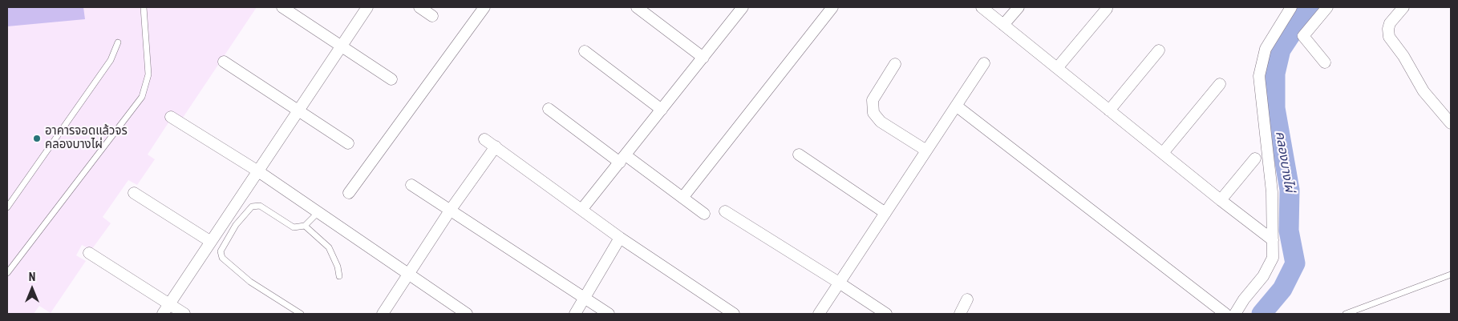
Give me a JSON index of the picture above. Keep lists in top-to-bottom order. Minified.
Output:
{"water":["คลองบางไผ่"],"places":["อาคารจอดแล้วจร คลองบางไผ่"],"north":"top"}
